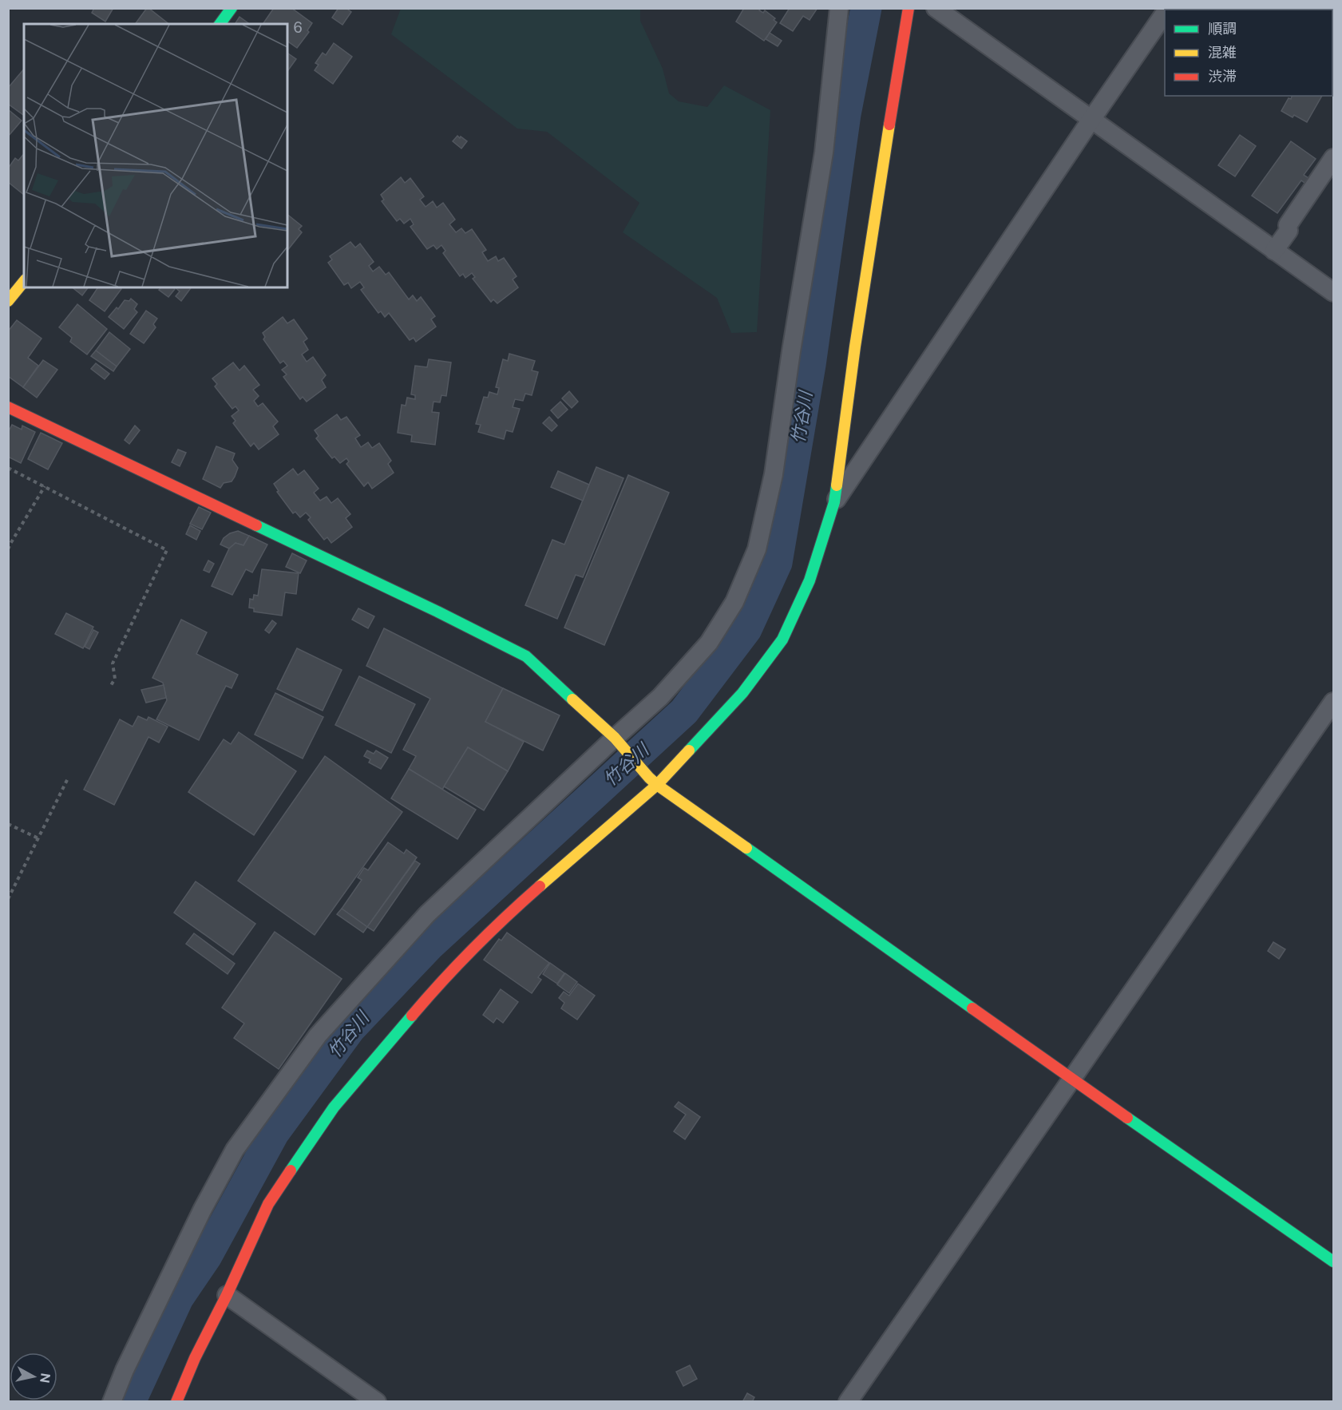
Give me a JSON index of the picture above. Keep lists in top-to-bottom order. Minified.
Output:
{"water":["竹谷川"],"house_numbers":["6"],"legend":["順調","混雑","渋滞"],"north":"right"}
